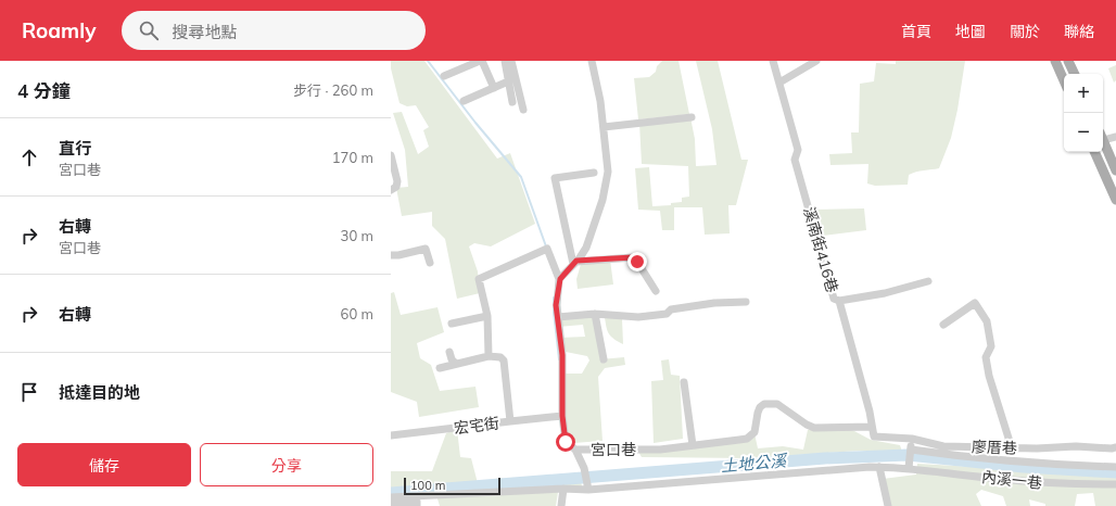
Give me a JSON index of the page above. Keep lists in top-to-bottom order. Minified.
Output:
{"streets":{"street":["溪南街416巷","宏宅街","廖厝巷","宮口巷","內溪一巷"]},"crossings":[["溪南街416巷","廖厝巷"],["溪南街416巷","宮口巷"],["宏宅街","宮口巷"]],"water":["土地公溪"],"scale_bar":"100 m","page":{"header":"Roamly","search":"搜尋地點","nav":["首頁","地圖","關於","聯絡"],"heading":["4 分鐘","步行 · 260 m"],"map_buttons":["+","−"],"list":[["直行","宮口巷","170 m"],["右轉","宮口巷","30 m"],["右轉","60 m"],"抵達目的地"],"buttons":["儲存","分享"],"scale":"100 m"}}
